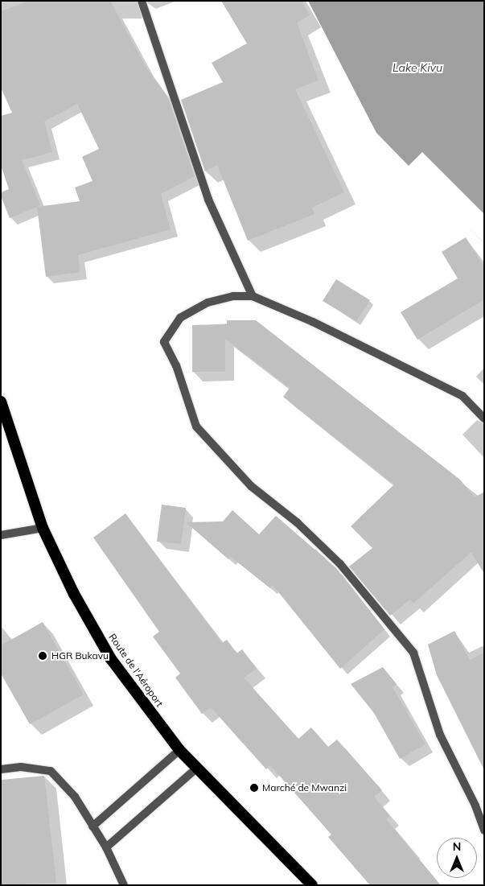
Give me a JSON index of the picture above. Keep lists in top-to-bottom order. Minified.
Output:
{"streets":{"highway":["Route de l'Aéroport"]},"water":["Lake Kivu"],"places":["HGR Bukavu","Marché de Mwanzi"],"north":"top"}
